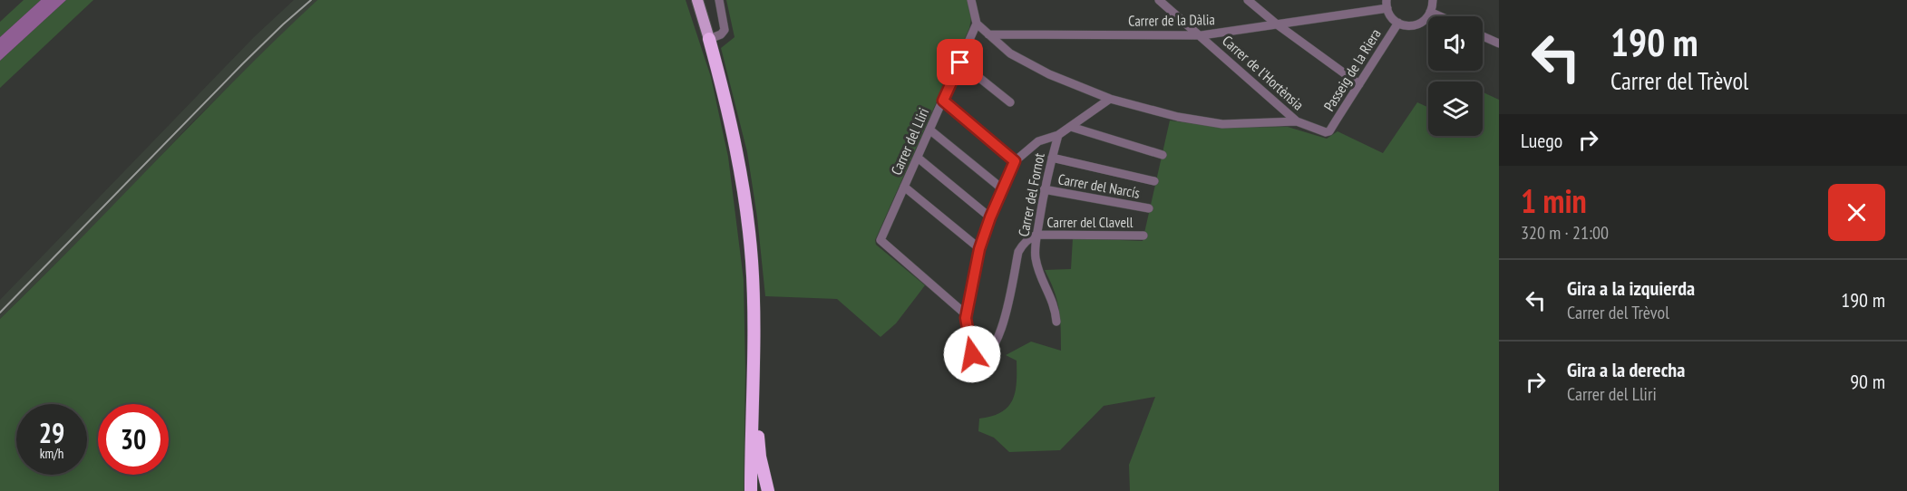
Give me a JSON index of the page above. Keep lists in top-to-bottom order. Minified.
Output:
{"streets":{"street":["Carrer de la Dàlia","Passeig de la Riera","Carrer de l'Hortènsia","Carrer del Lliri","Carrer del Narcís","Carrer del Fornot","Carrer del Clavell"]},"crossings":[["Carrer de la Dàlia","Carrer de l'Hortènsia"],["Passeig de la Riera","Carrer de l'Hortènsia"],["Carrer del Narcís","Carrer del Fornot"],["Carrer del Fornot","Carrer del Clavell"]],"page":{"turn":["190 m","Carrer del Trèvol"],"then":"Luego","heading":["1 min","320 m · 21:00"],"list":[{"name":"Gira a la izquierda","note":"Carrer del Trèvol","value":"190 m"},{"name":"Gira a la derecha","note":"Carrer del Lliri","value":"90 m"}],"speed":"29 km/h","limit":"30"}}
